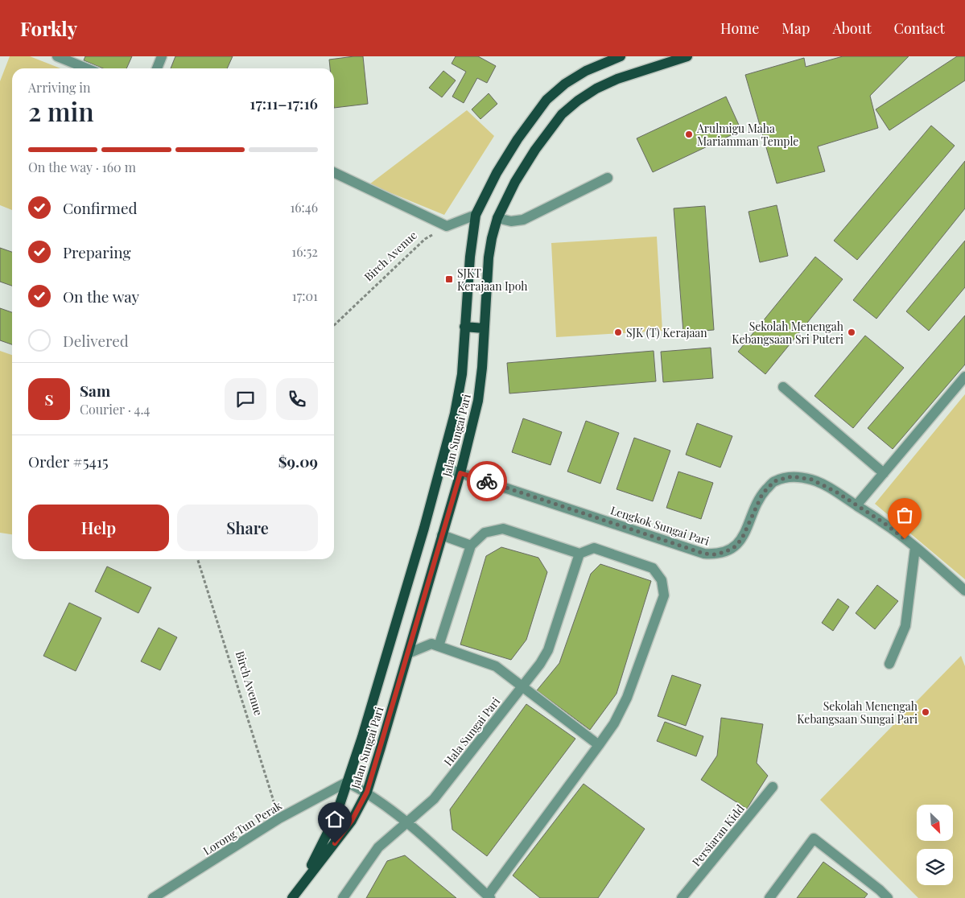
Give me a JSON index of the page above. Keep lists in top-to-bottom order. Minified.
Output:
{"streets":{"main road":["Jalan Sungai Pari"],"street":["Lengkok Sungai Pari","Hala Sungai Pari","Lorong Tun Perak","Persiaran Kidd"],"path":["Birch Avenue"]},"crossings":[["Birch Avenue","Lorong Tun Perak"],["Jalan Sungai Pari","Lengkok Sungai Pari"],["Jalan Sungai Pari","Lorong Tun Perak"]],"places":{"other":["Arulmigu Maha Mariamman Temple","SJK (T) Kerajaan","Sekolah Menengah Kebangsaan Sri Puteri","Sekolah Menengah Kebangsaan Sungai Pari"],"transit":["SJKT Kerajaan Ipoh"]},"north":"bottom right","page":{"header":"Forkly","nav":["Home","Map","About","Contact"],"heading":["2 min","Arriving in","17:11–17:16"],"panel":["Sam","Courier · 4.4","Order #5415","$9.09"],"bar":"On the way · 160 m","list":[["Confirmed","16:46"],["Preparing","16:52"],["On the way","17:01"],"Delivered"],"round":"S","buttons":["Help","Share"]}}
